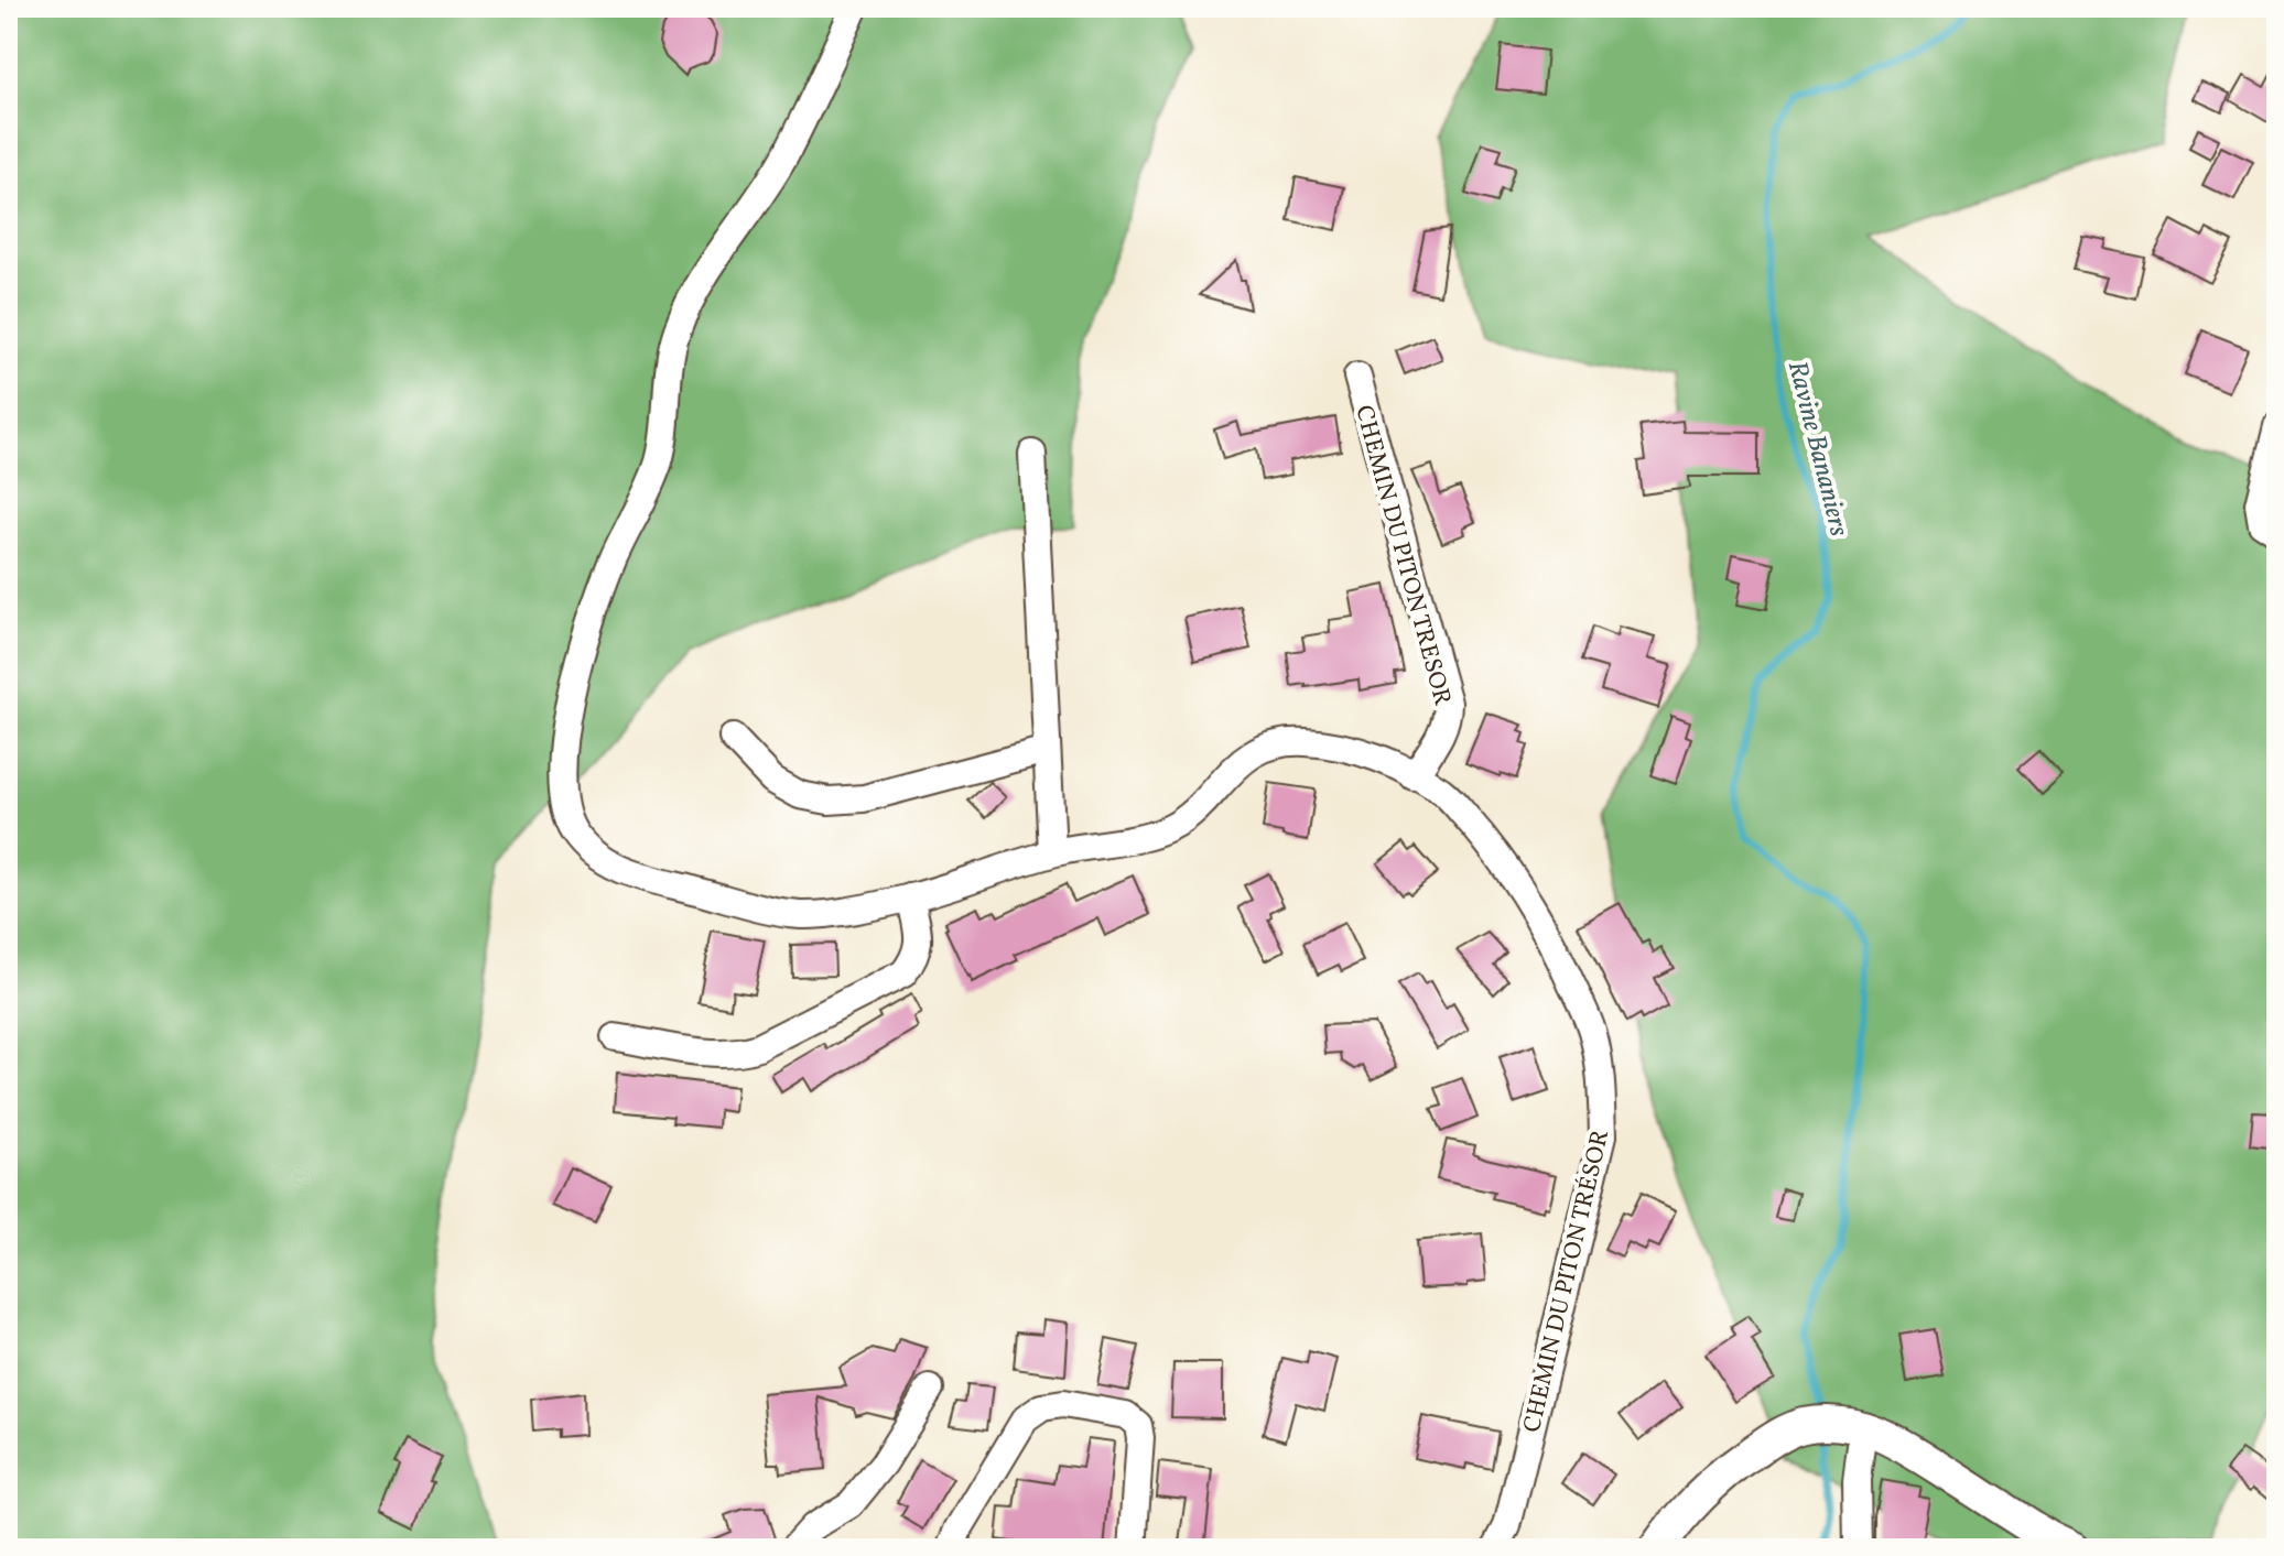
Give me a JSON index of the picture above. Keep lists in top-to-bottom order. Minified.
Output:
{"streets":{"street":["CHEMIN DU PITON TRESOR","CHEMIN DU PITON TRÉSOR"]},"crossings":[["CHEMIN DU PITON TRESOR","CHEMIN DU PITON TRÉSOR"]],"water":["Ravine Bananiers"]}
